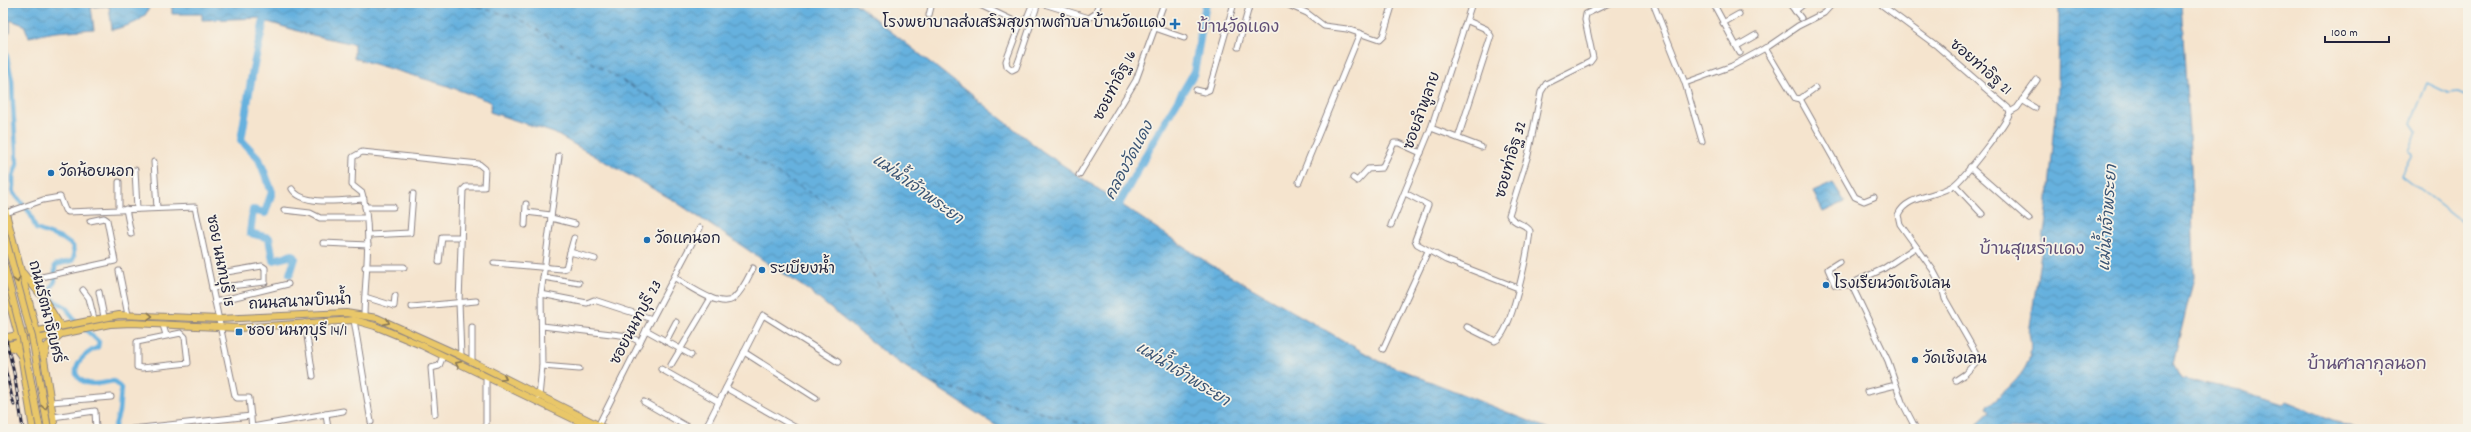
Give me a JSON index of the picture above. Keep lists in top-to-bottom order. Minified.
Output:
{"streets":{"main road":["ถนนสนามบินน้ำ","ถนนรัตนาธิเบศร์"],"street":["ซอยท่าอิฐ 21","ซอยท่าอิฐ 16","ซอยลำพูลาย","ซอยท่าอิฐ 32","ซอย นนทบุรี 15","ซอยนนทบุรี 23"]},"crossings":[["ซอย นนทบุรี 15","ถนนสนามบินน้ำ"],["ถนนสนามบินน้ำ","ถนนรัตนาธิเบศร์"],["ถนนสนามบินน้ำ","ซอยนนทบุรี 23"]],"districts":["บ้านวัดแดง","บ้านสุเหร่าแดง","บ้านศาลากุลนอก"],"water":["คลองวัดแดง","แม่น้ำเจ้าพระยา"],"places":{"health":["โรงพยาบาลส่งเสริมสุขภาพตำบล บ้านวัดแดง"],"other":["วัดน้อยนอก","วัดแคนอก","ระเบียงน้ำ","โรงเรียนวัดเชิงเลน","วัดเชิงเลน"],"transit":["ซอย นนทบุรี 14/1"]},"scale_bar":"100 m"}
